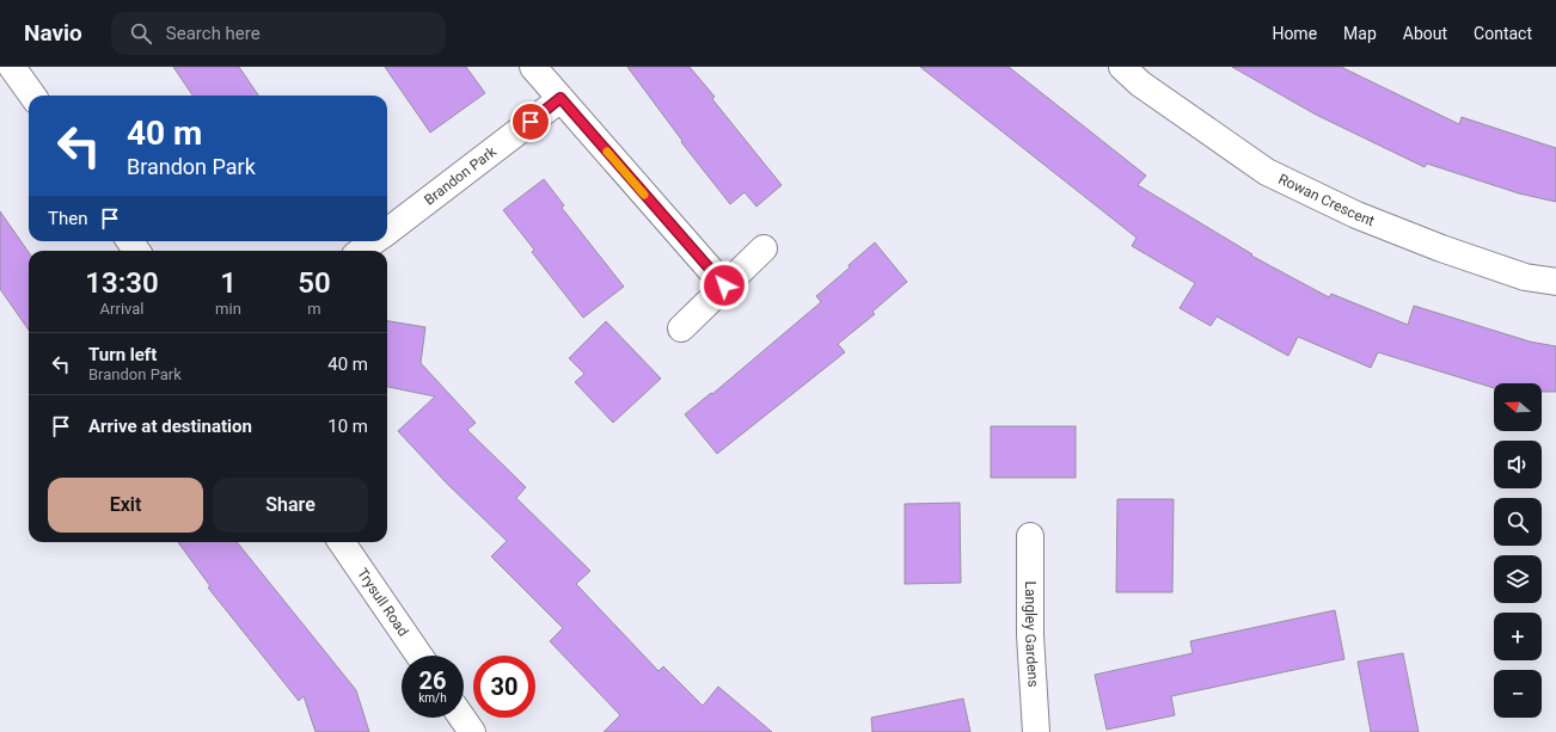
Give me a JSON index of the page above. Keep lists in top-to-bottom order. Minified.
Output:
{"streets":{"street":["Brandon Park","Rowan Crescent","Trysull Road","Langley Gardens"]},"north":"left","page":{"header":"Navio","search":"Search here","nav":["Home","Map","About","Contact"],"turn":["40 m","Brandon Park"],"then":"Then","eta":["13:30","Arrival","1","min","50","m"],"list":[{"name":"Turn left","note":"Brandon Park","value":"40 m"},{"name":"Arrive at destination","value":"10 m"}],"map_buttons":["+","−"],"buttons":["Exit","Share"],"speed":"26 km/h","limit":"30"}}
